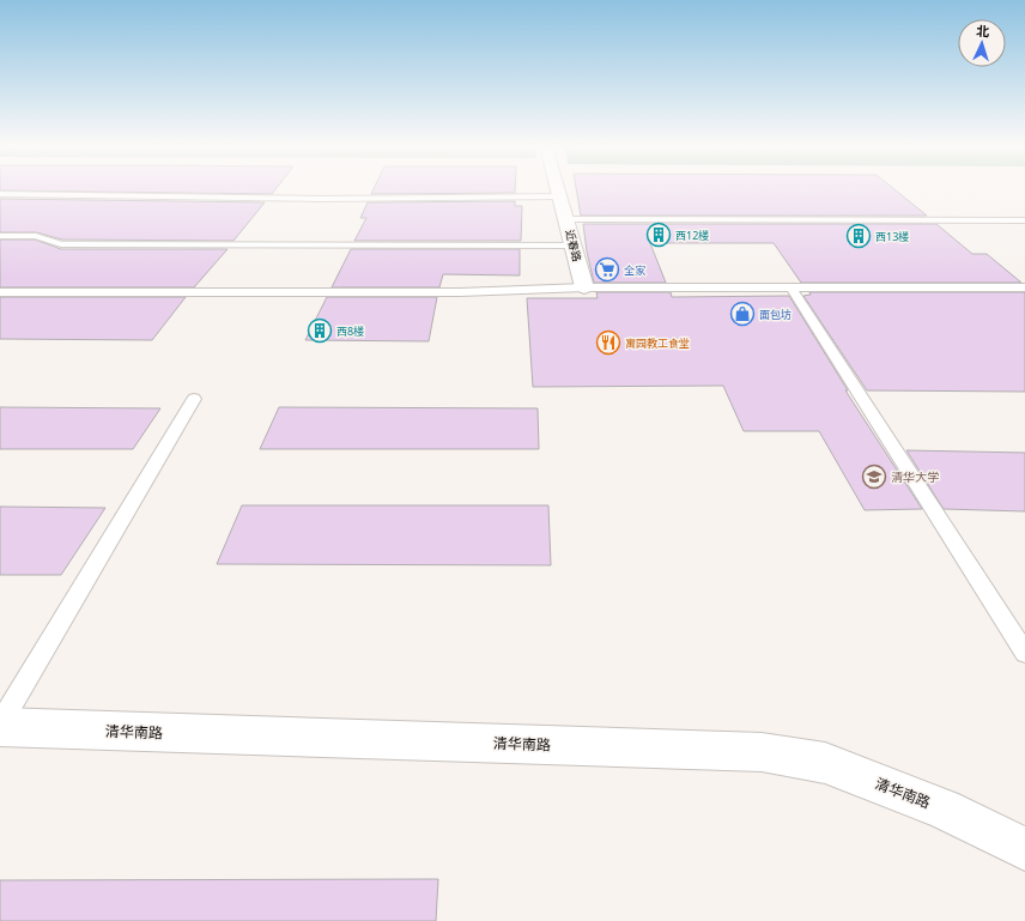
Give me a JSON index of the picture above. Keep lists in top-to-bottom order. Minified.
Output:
{"streets":{"street":["近春路","清华南路"]},"places":{"building":["西12楼","西13楼","西8楼"],"supermarket":["全家"],"shop":["面包坊"],"restaurant":["寓园教工食堂"],"school or university":["清华大学"]},"north":"top"}
